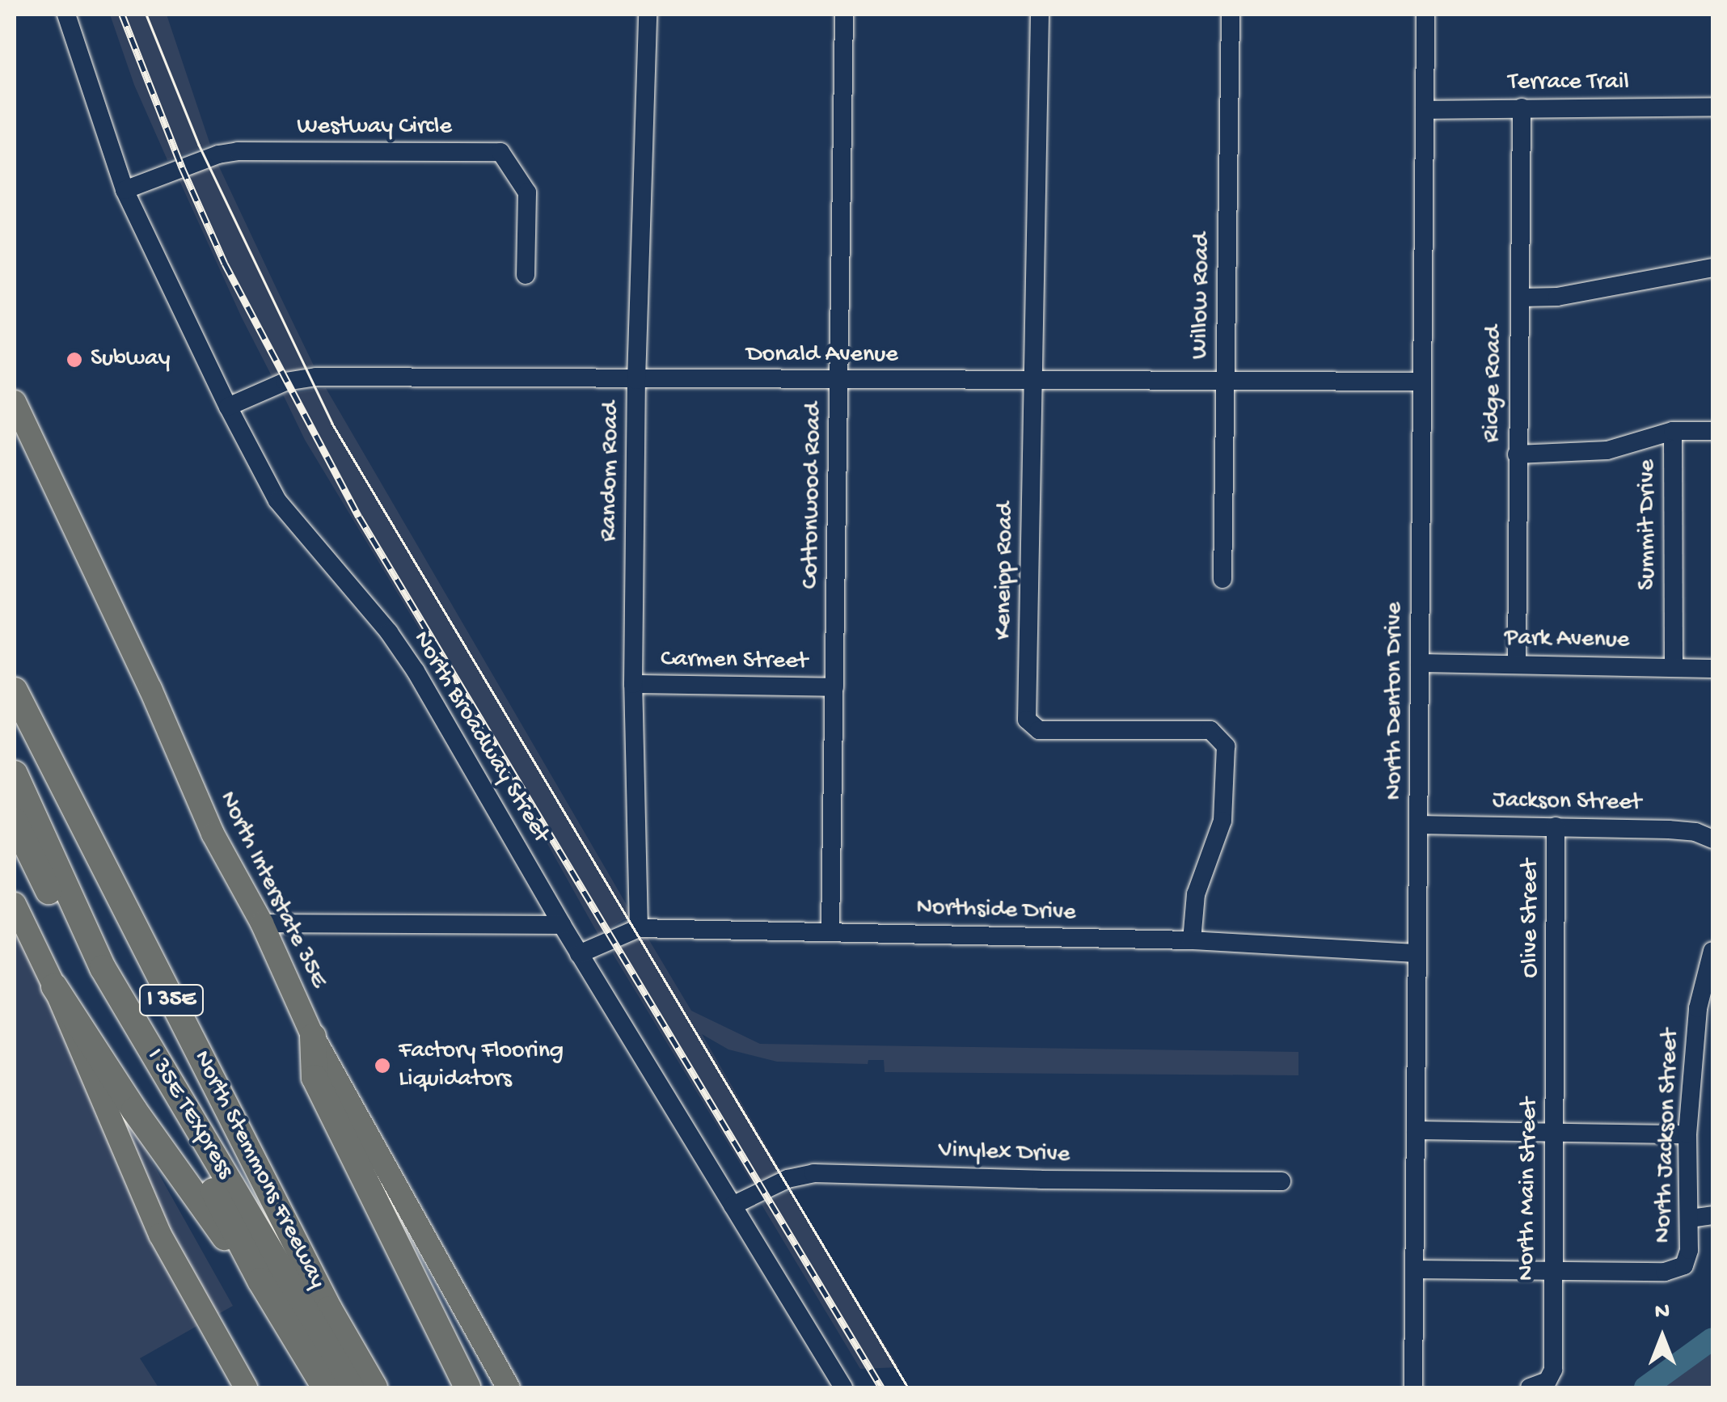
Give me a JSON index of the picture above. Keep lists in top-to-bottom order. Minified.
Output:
{"streets":{"highway":["I 35E","I 35E TEXpress","North Stemmons Freeway"],"main road":["North Interstate 35E"],"street":["Terrace Trail","Westway Circle","Willow Road","Donald Avenue","Ridge Road","Random Road","Cottonwood Road","Summit Drive","Keneipp Road","Park Avenue","Carmen Street","North Denton Drive","North Broadway Street","Jackson Street","Northside Drive","Olive Street","North Jackson Street","Vinylex Drive","North Main Street"]},"crossings":[["Terrace Trail","Ridge Road"],["Terrace Trail","North Denton Drive"],["Westway Circle","North Broadway Street"],["Willow Road","Donald Avenue"],["Donald Avenue","Random Road"],["Donald Avenue","Cottonwood Road"],["Donald Avenue","Keneipp Road"],["Donald Avenue","North Denton Drive"],["Donald Avenue","North Broadway Street"],["Ridge Road","Park Avenue"],["Random Road","Carmen Street"],["Random Road","Northside Drive"],["Cottonwood Road","Carmen Street"],["Cottonwood Road","Northside Drive"],["Summit Drive","Park Avenue"],["Keneipp Road","Northside Drive"],["Park Avenue","North Denton Drive"],["North Denton Drive","Jackson Street"],["North Denton Drive","Northside Drive"],["North Broadway Street","Northside Drive"],["North Broadway Street","Vinylex Drive"],["Jackson Street","Olive Street"],["Olive Street","North Main Street"],["North Jackson Street","North Main Street"]],"places":["Subway","Factory Flooring Liquidators"],"north":"top"}
